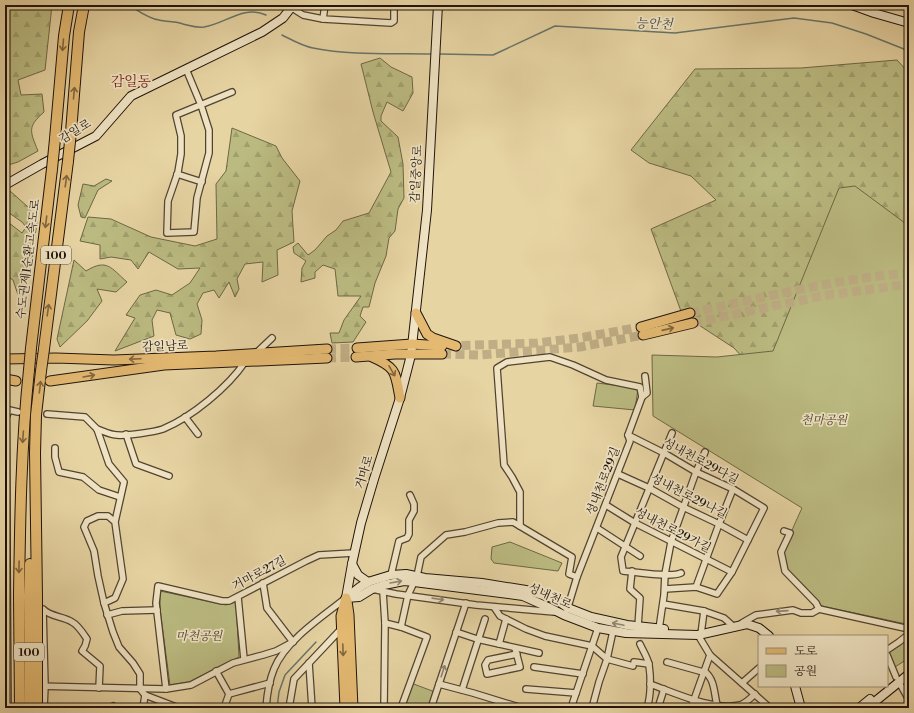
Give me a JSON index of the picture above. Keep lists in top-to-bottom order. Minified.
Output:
{"streets":{"highway":["100","수도권제1순환고속도로"],"main road":["감일남로","거마로"],"street":["감일로","감일중앙로","성내천로29다길","성내천로29길","성내천로29나길","성내천로29가길","거마로27길","성내천로"]},"crossings":[["감일중앙로","거마로"],["성내천로29다길","성내천로29길"],["성내천로29다길","성내천로29나길"],["거마로","거마로27길"],["거마로","성내천로"],["성내천로29길","성내천로29나길"],["성내천로29길","성내천로29가길"],["성내천로29길","성내천로"]],"districts":["감일동"],"water":["능안천"],"parks":["천마공원","마천공원"],"legend":["도로","공원"]}
